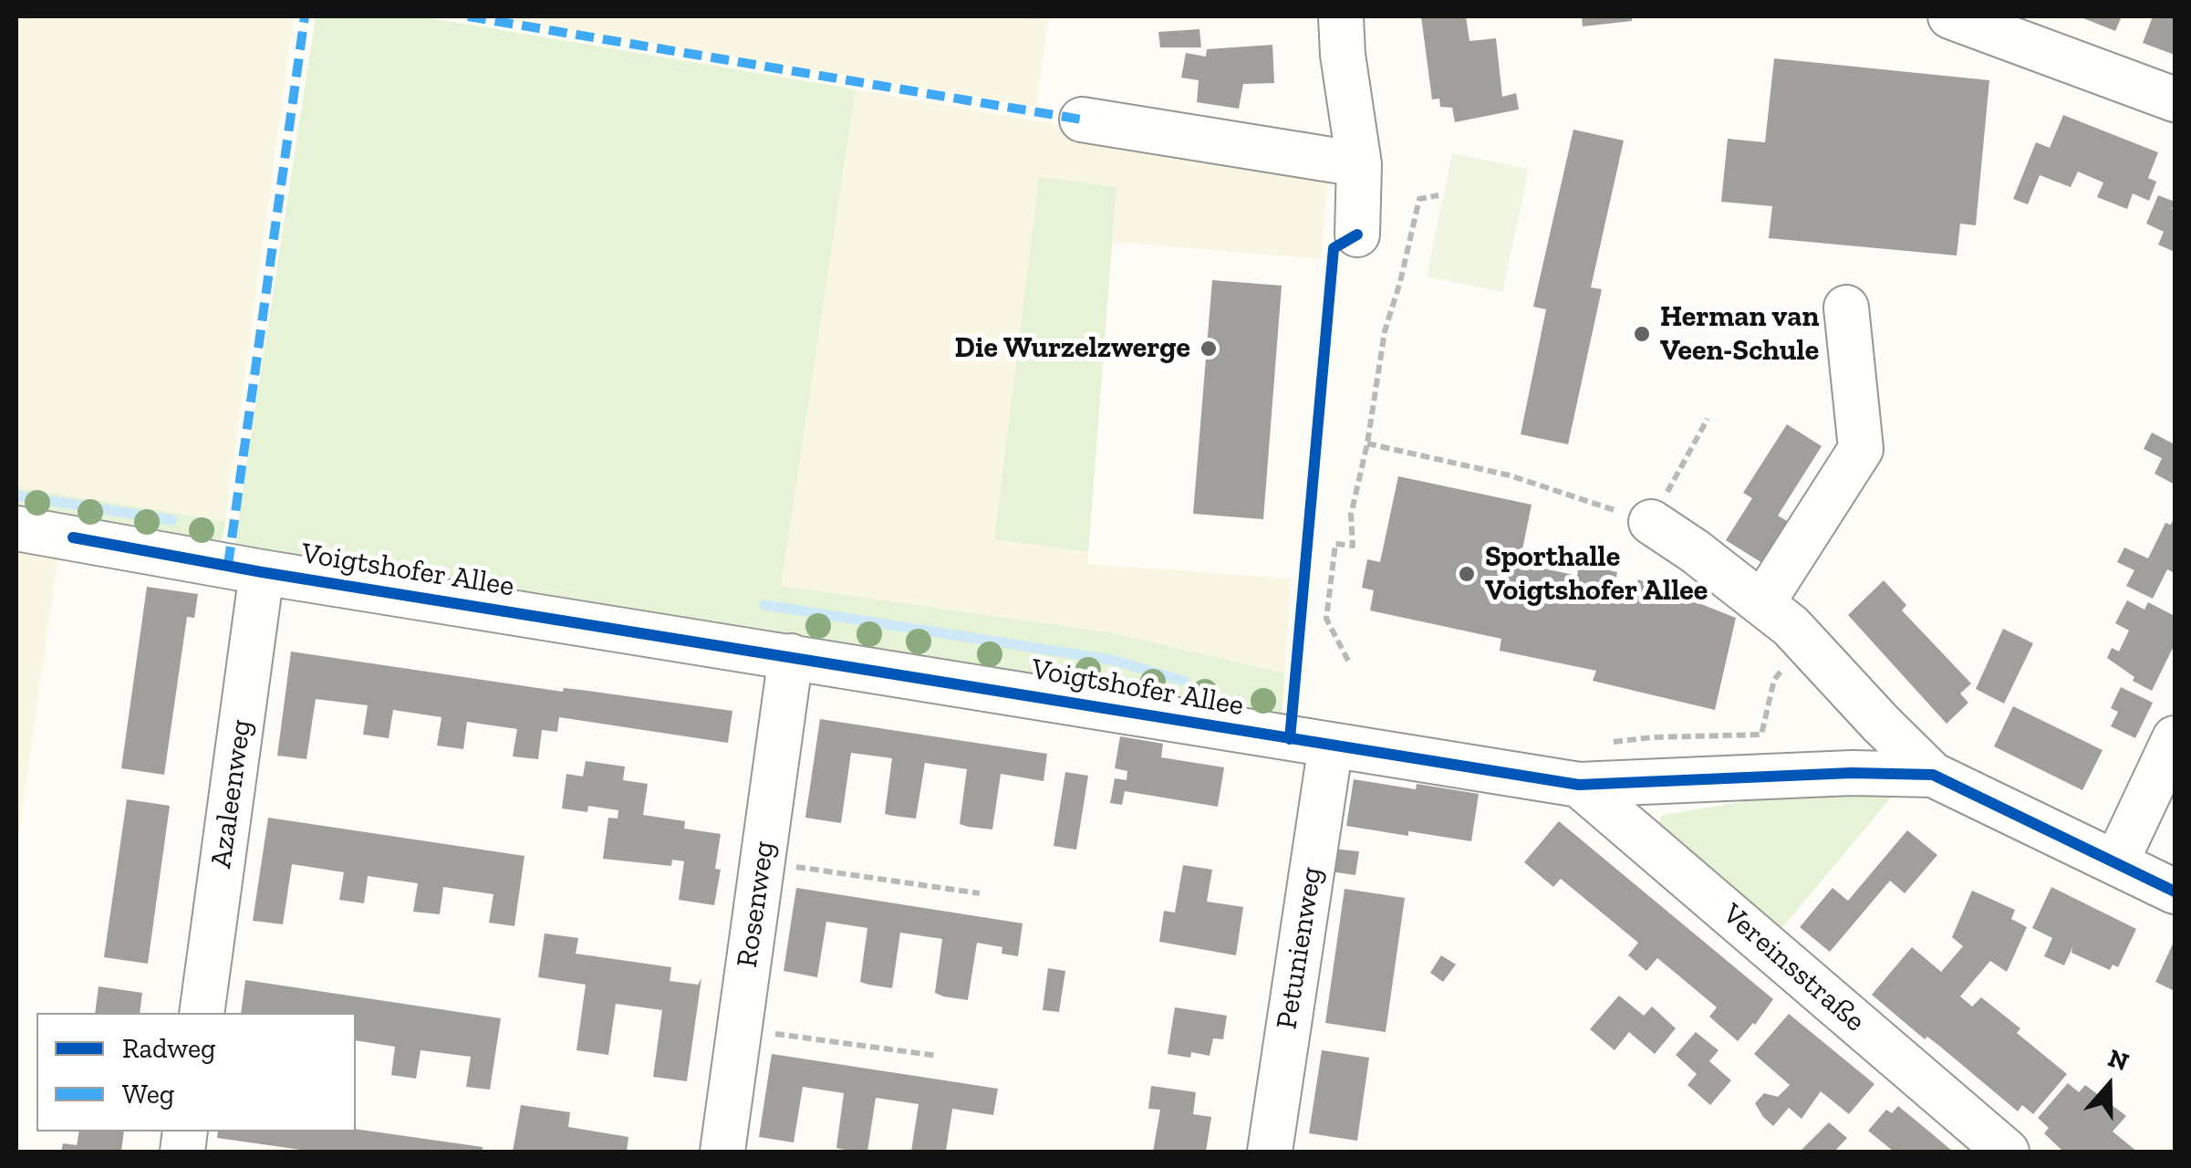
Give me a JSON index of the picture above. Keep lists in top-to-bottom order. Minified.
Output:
{"streets":{"street":["Voigtshofer Allee","Azaleenweg","Rosenweg","Petunienweg","Vereinsstraße"]},"crossings":[["Voigtshofer Allee","Azaleenweg"],["Voigtshofer Allee","Rosenweg"],["Voigtshofer Allee","Petunienweg"],["Voigtshofer Allee","Vereinsstraße"]],"places":["Herman van Veen-Schule","Die Wurzelzwerge","Sporthalle Voigtshofer Allee"],"legend":["Radweg","Weg"],"north":"top"}
